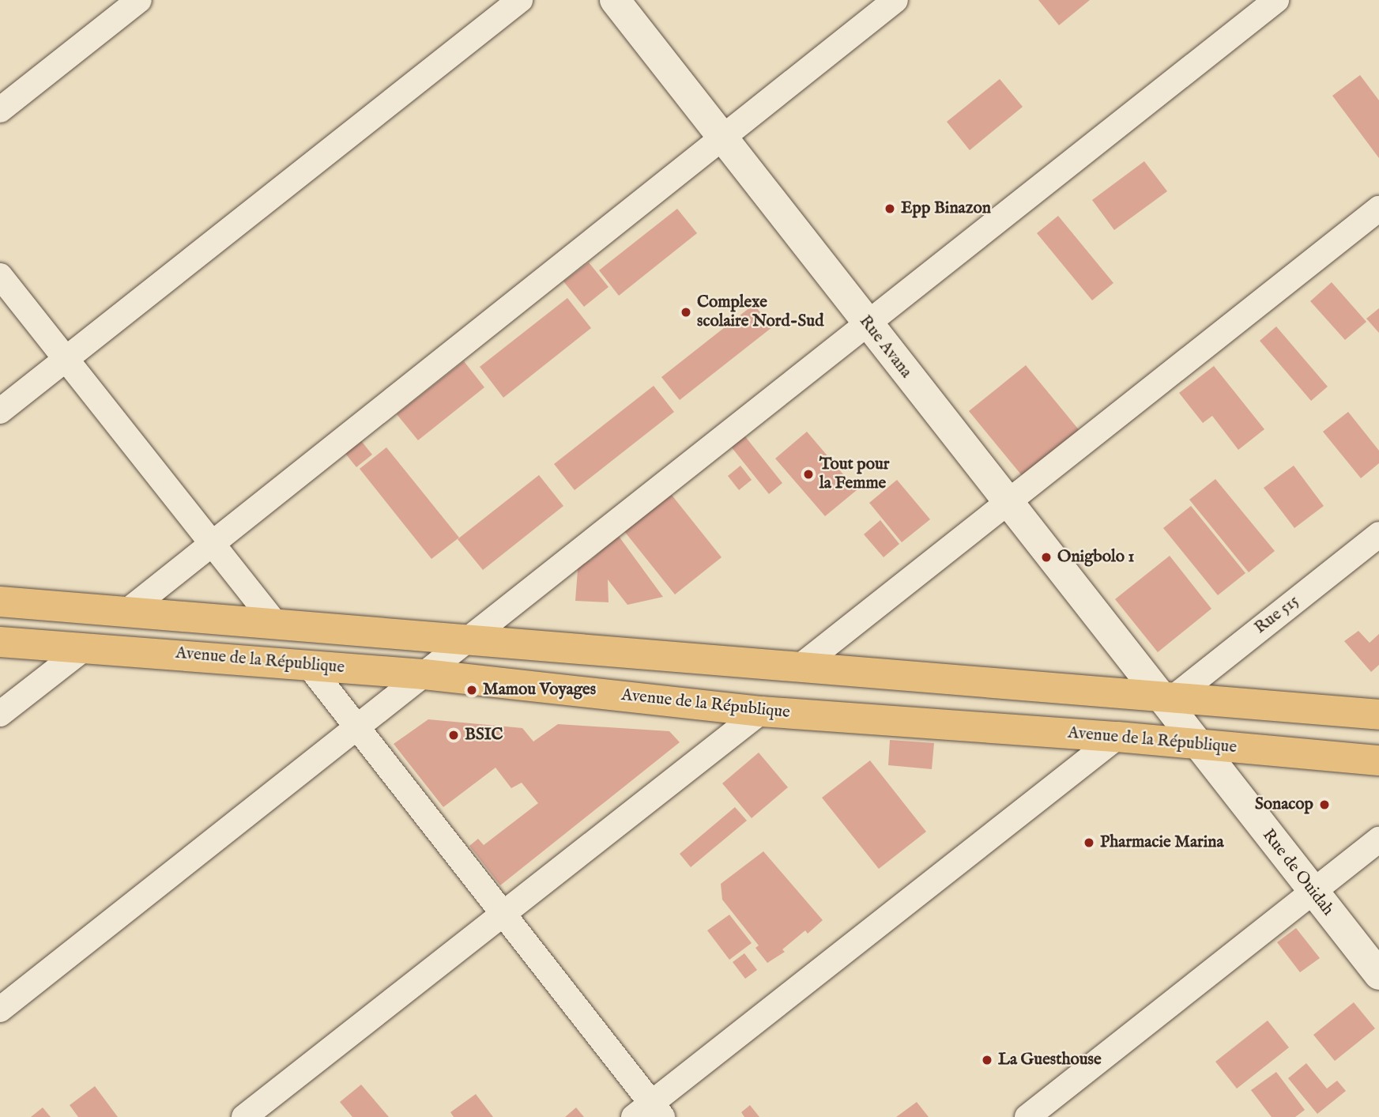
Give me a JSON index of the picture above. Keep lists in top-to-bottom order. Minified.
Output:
{"streets":{"main road":["Rue Avana","Avenue de la République","Rue de Ouidah"],"street":["Rue 515"]},"crossings":[["Rue Avana","Rue 515"],["Rue Avana","Rue de Ouidah"],["Rue 515","Rue de Ouidah"],["Avenue de la République","Rue de Ouidah"]],"places":["Epp Binazon","Complexe scolaire Nord-Sud","Tout pour la Femme","Onigbolo 1","Mamou Voyages","BSIC","Sonacop","Pharmacie Marina","La Guesthouse"]}
